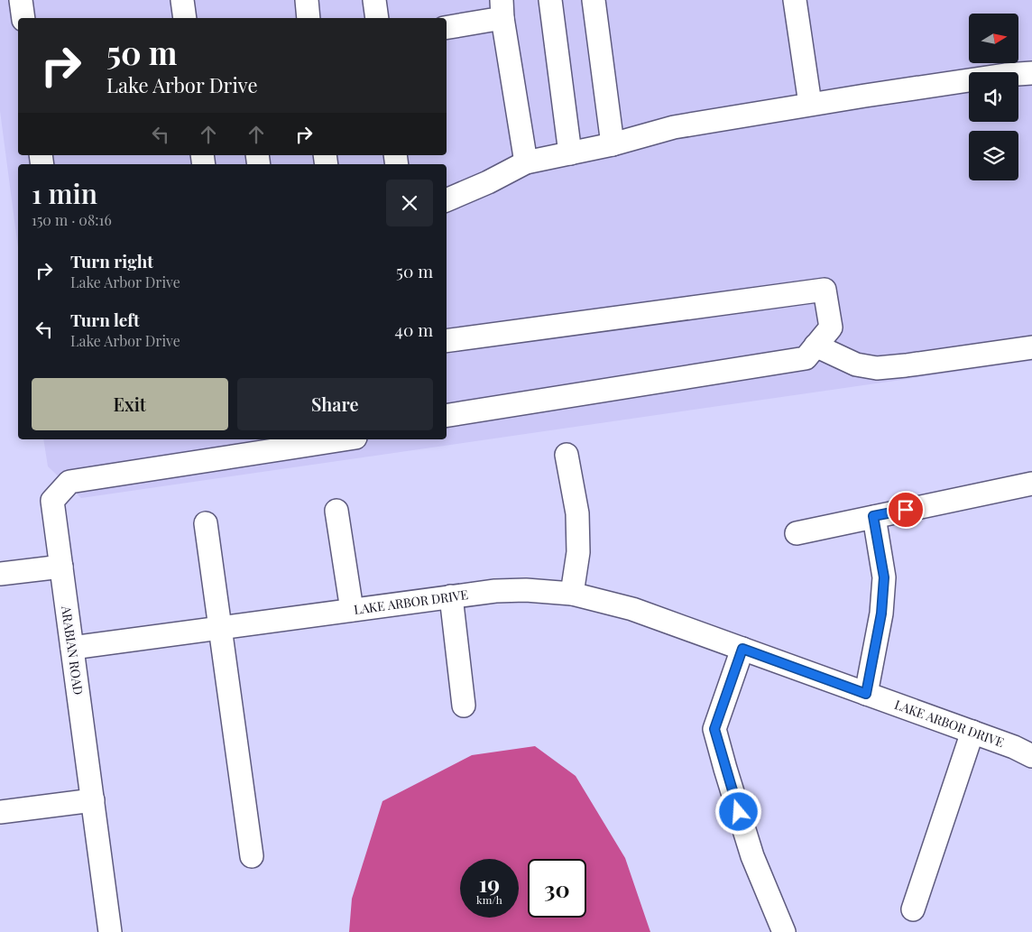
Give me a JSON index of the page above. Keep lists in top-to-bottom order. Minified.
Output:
{"streets":{"street":["LAKE ARBOR DRIVE","ARABIAN ROAD"]},"crossings":[["LAKE ARBOR DRIVE","ARABIAN ROAD"]],"north":"right","page":{"turn":["50 m","Lake Arbor Drive"],"heading":["1 min","150 m · 08:16"],"list":[{"name":"Turn right","note":"Lake Arbor Drive","value":"50 m"},{"name":"Turn left","note":"Lake Arbor Drive","value":"40 m"}],"buttons":["Exit","Share"],"speed":"19 km/h","limit":"30"}}
